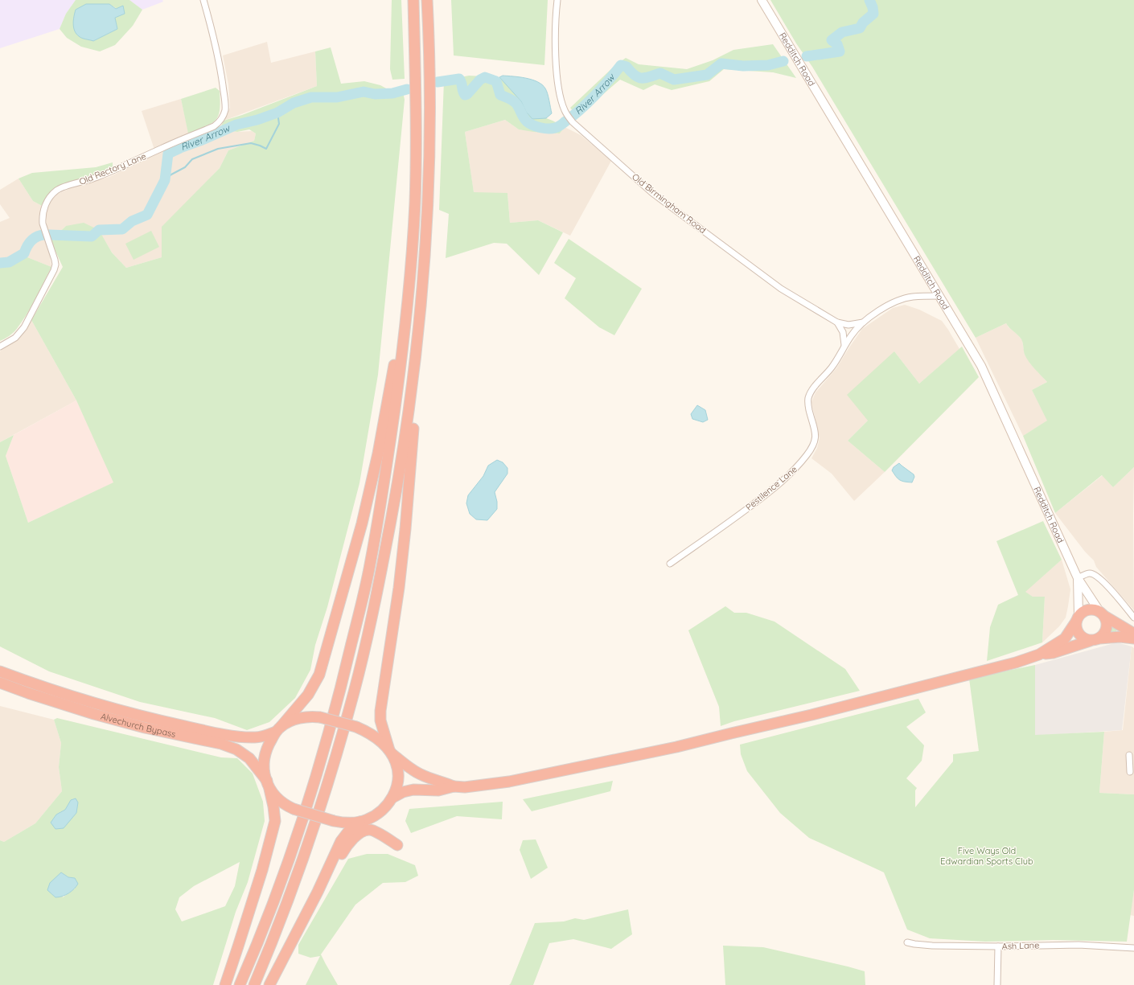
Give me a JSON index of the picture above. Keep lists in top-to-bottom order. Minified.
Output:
{"streets":{"highway":["Redditch Road","Alvechurch Bypass"],"street":["Old Rectory Lane","Old Birmingham Road","Pestilence Lane","Ash Lane"]},"crossings":[["Old Birmingham Road","Pestilence Lane"]],"water":["River Arrow"],"parks":["Five Ways Old Edwardian Sports Club"]}
